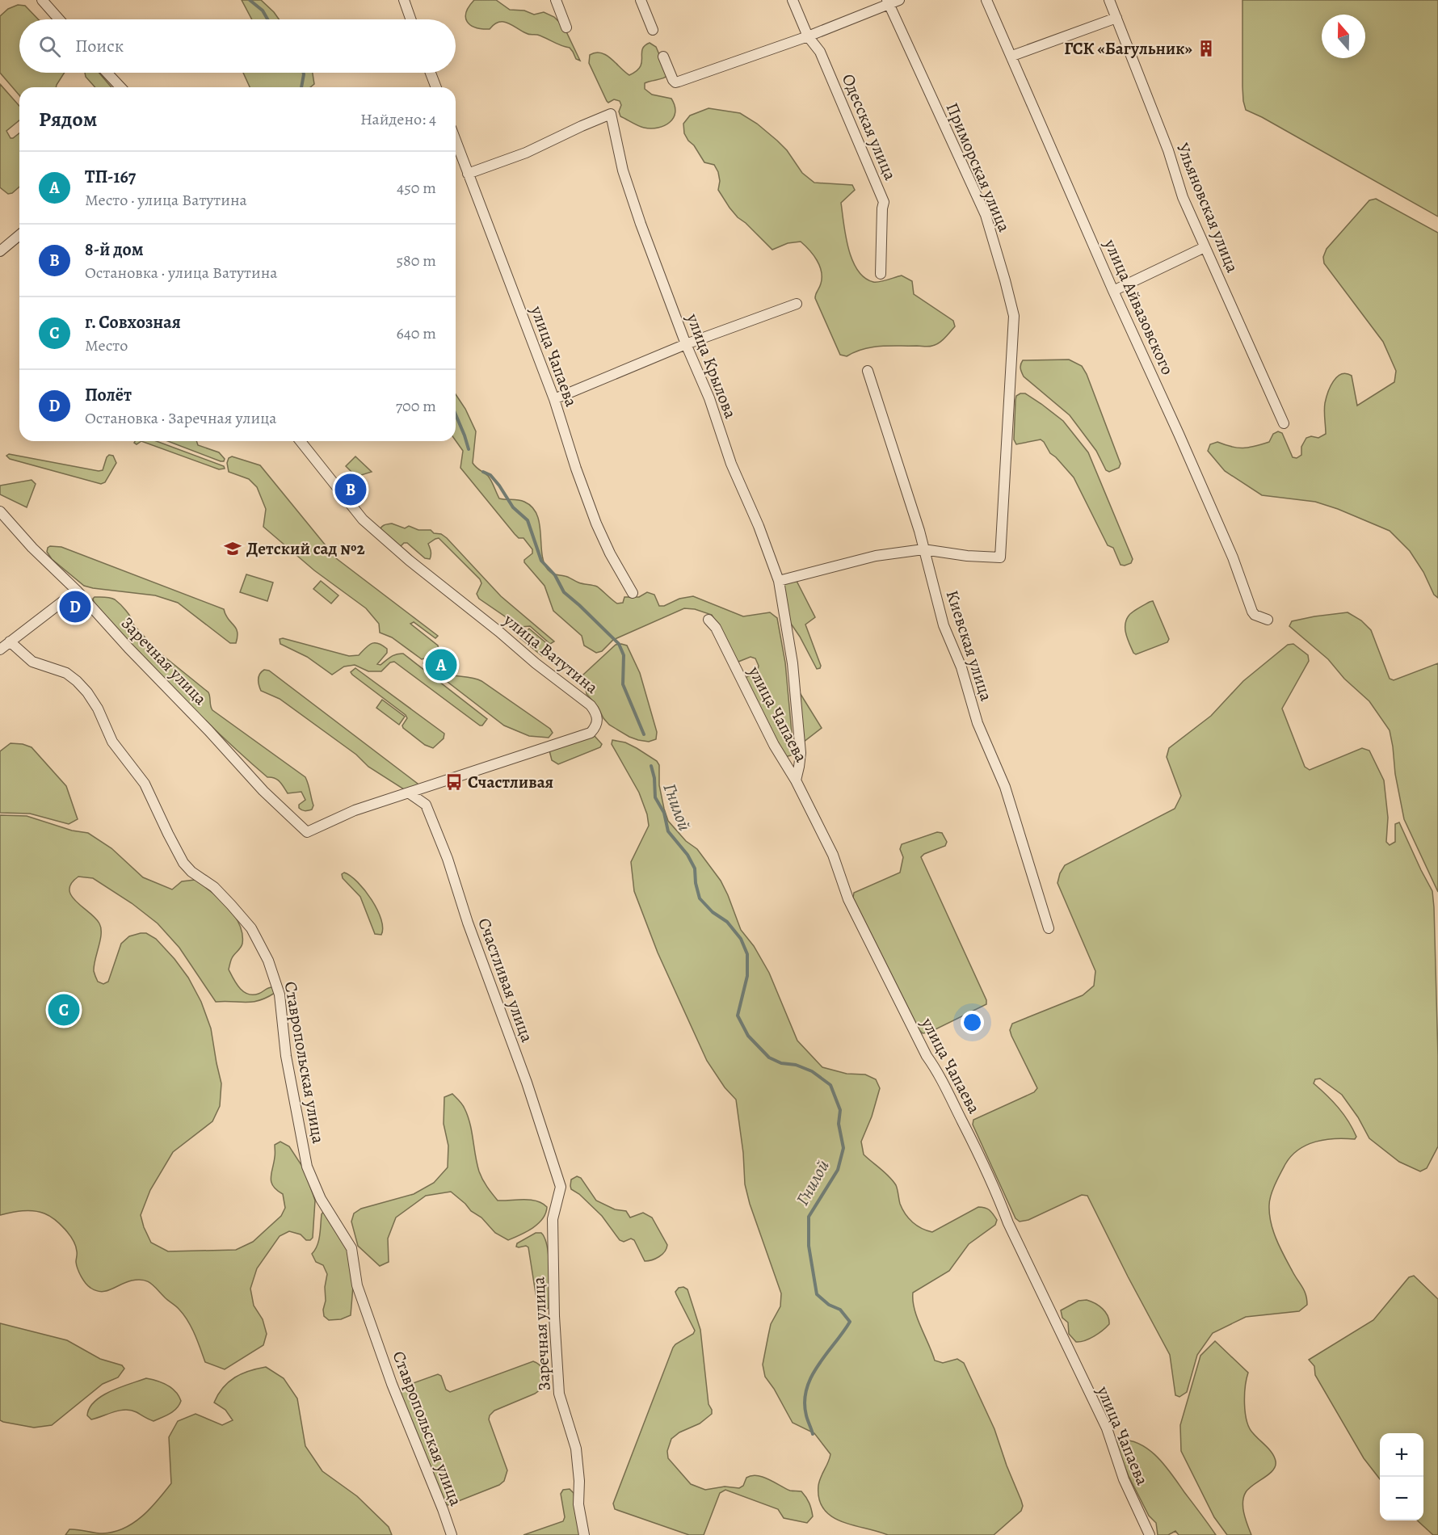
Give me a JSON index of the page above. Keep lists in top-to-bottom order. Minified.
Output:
{"streets":{"street":["Одесская улица","Приморская улица","Ульяновская улица","улица Айвазовского","улица Чапаева","улица Крылова","Киевская улица","улица Ватутина","Заречная улица","Счастливая улица","Ставропольская улица"]},"crossings":[["Приморская улица","Киевская улица"],["улица Чапаева","улица Крылова"],["улица Ватутина","Заречная улица"],["улица Ватутина","Счастливая улица"],["Заречная улица","Счастливая улица"]],"water":["Гнилой"],"places":{"building":["ГСК «Багульник»"],"school or university":["Детский сад №2"],"bus stop":["Счастливая"]},"north":"top","page":{"search":"Поиск","heading":["Рядом","Найдено: 4"],"list":[{"mark":"A","name":"ТП-167","note":"Место · улица Ватутина","value":"450 m"},{"mark":"B","name":"8-й дом","note":"Остановка · улица Ватутина","value":"580 m"},{"mark":"C","name":"г. Совхозная","note":"Место","value":"640 m"},{"mark":"D","name":"Полёт","note":"Остановка · Заречная улица","value":"700 m"}],"pins":["B","D","A","C"],"map_buttons":["+","−"]}}
